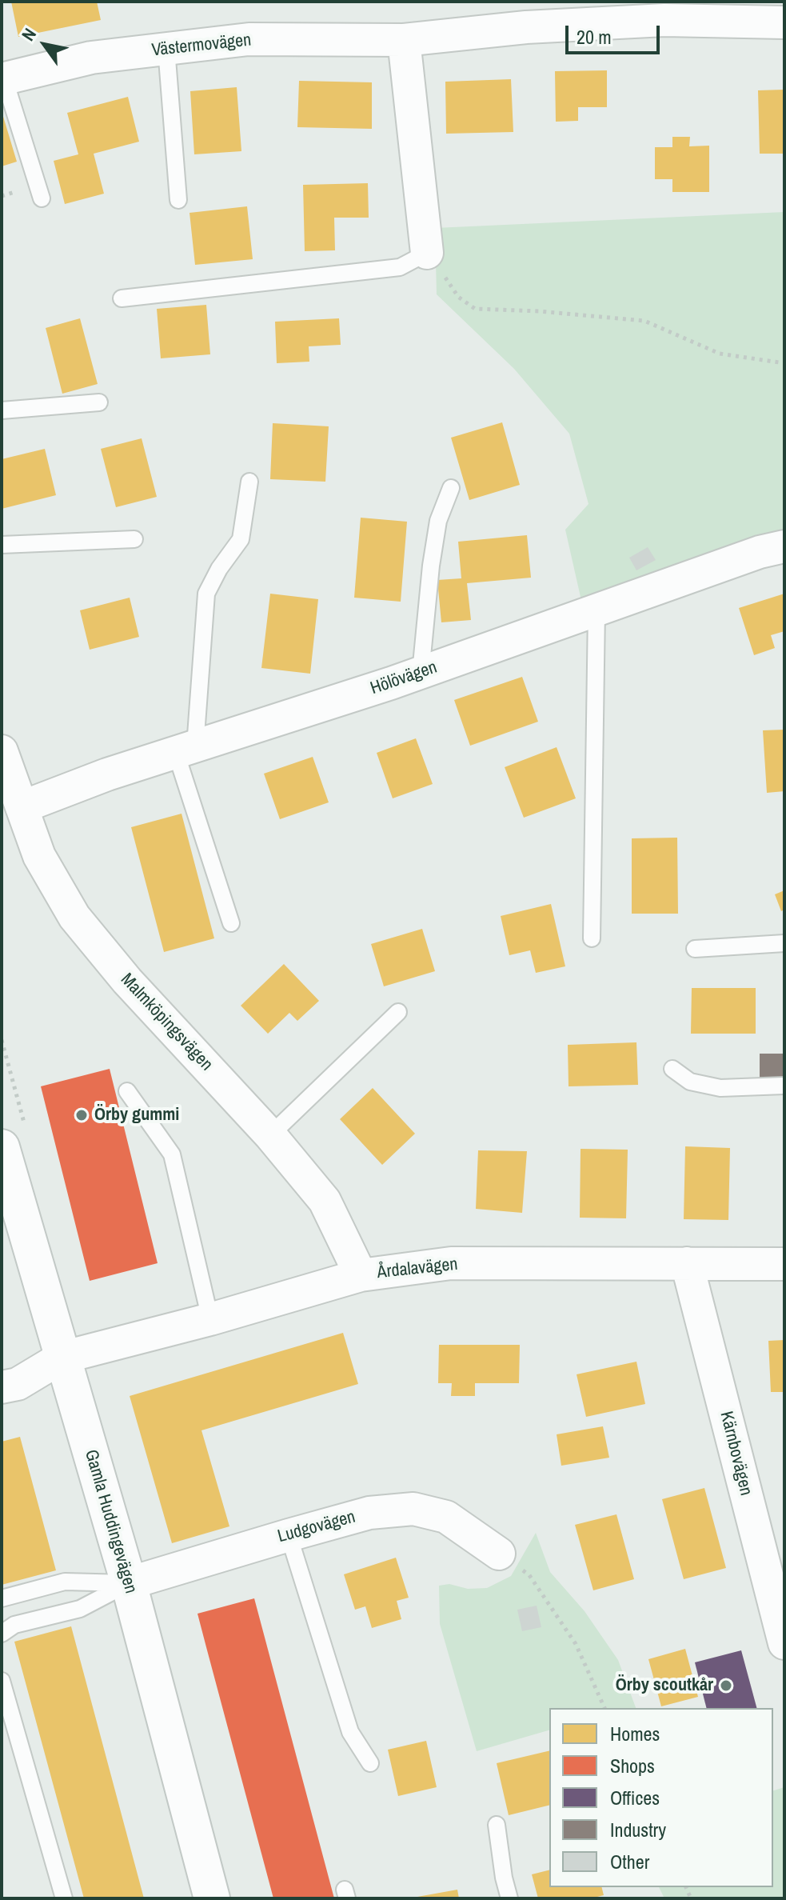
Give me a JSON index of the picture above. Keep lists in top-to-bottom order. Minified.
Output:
{"streets":{"street":["Västermovägen","Hölövägen","Malmköpingsvägen","Årdalavägen","Kärnbovägen","Gamla Huddingevägen","Ludgovägen"]},"crossings":[["Hölövägen","Malmköpingsvägen"],["Malmköpingsvägen","Årdalavägen"],["Årdalavägen","Kärnbovägen"],["Årdalavägen","Gamla Huddingevägen"],["Gamla Huddingevägen","Ludgovägen"]],"places":["Örby gummi","Örby scoutkår"],"legend":["Homes","Shops","Offices","Industry","Other"],"scale_bar":"20 m","north":"top left"}
